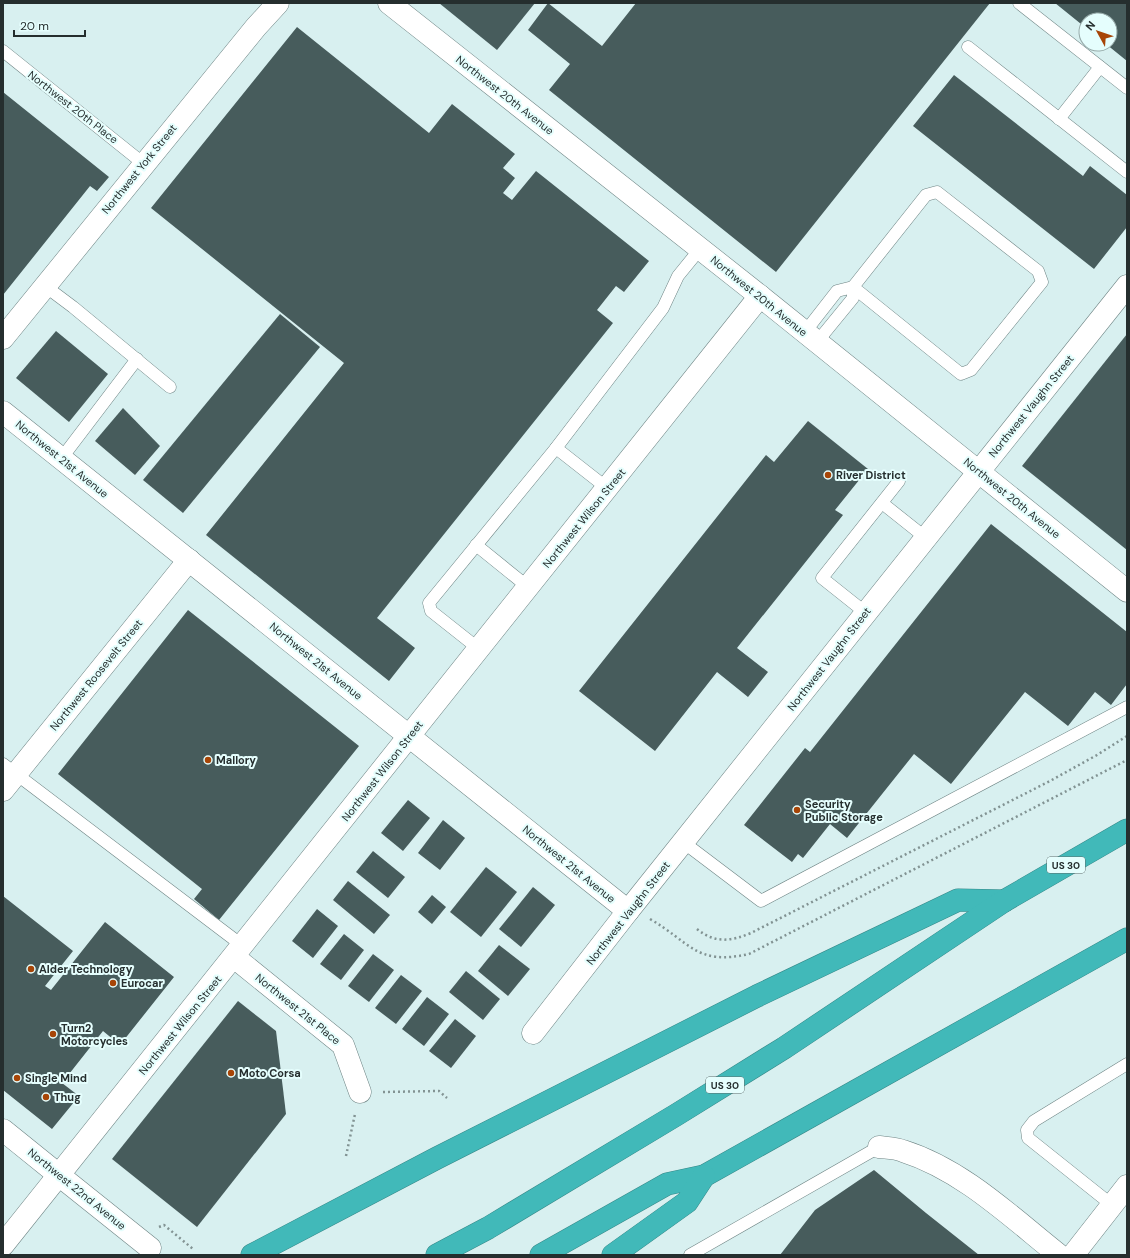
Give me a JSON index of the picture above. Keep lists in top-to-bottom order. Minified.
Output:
{"streets":{"highway":["US 30"],"street":["Northwest 20th Avenue","Northwest York Street","Northwest Vaughn Street","Northwest 21st Avenue","Northwest Wilson Street","Northwest Roosevelt Street","Northwest 21st Place","Northwest 22nd Avenue"],"lane":["Northwest 20th Place"]},"crossings":[["Northwest 20th Avenue","Northwest Vaughn Street"],["Northwest 20th Avenue","Northwest Wilson Street"],["Northwest 20th Place","Northwest York Street"],["Northwest Vaughn Street","Northwest 21st Avenue"],["Northwest 21st Avenue","Northwest Wilson Street"],["Northwest 21st Avenue","Northwest Roosevelt Street"],["Northwest Wilson Street","Northwest 21st Place"],["Northwest Wilson Street","Northwest 22nd Avenue"]],"places":["River District","Mallory","Security Public Storage","Alder Technology","Eurocar","Turn2 Motorcycles","Moto Corsa","Single Mind","Thug"],"scale_bar":"20 m","north":"top left"}
